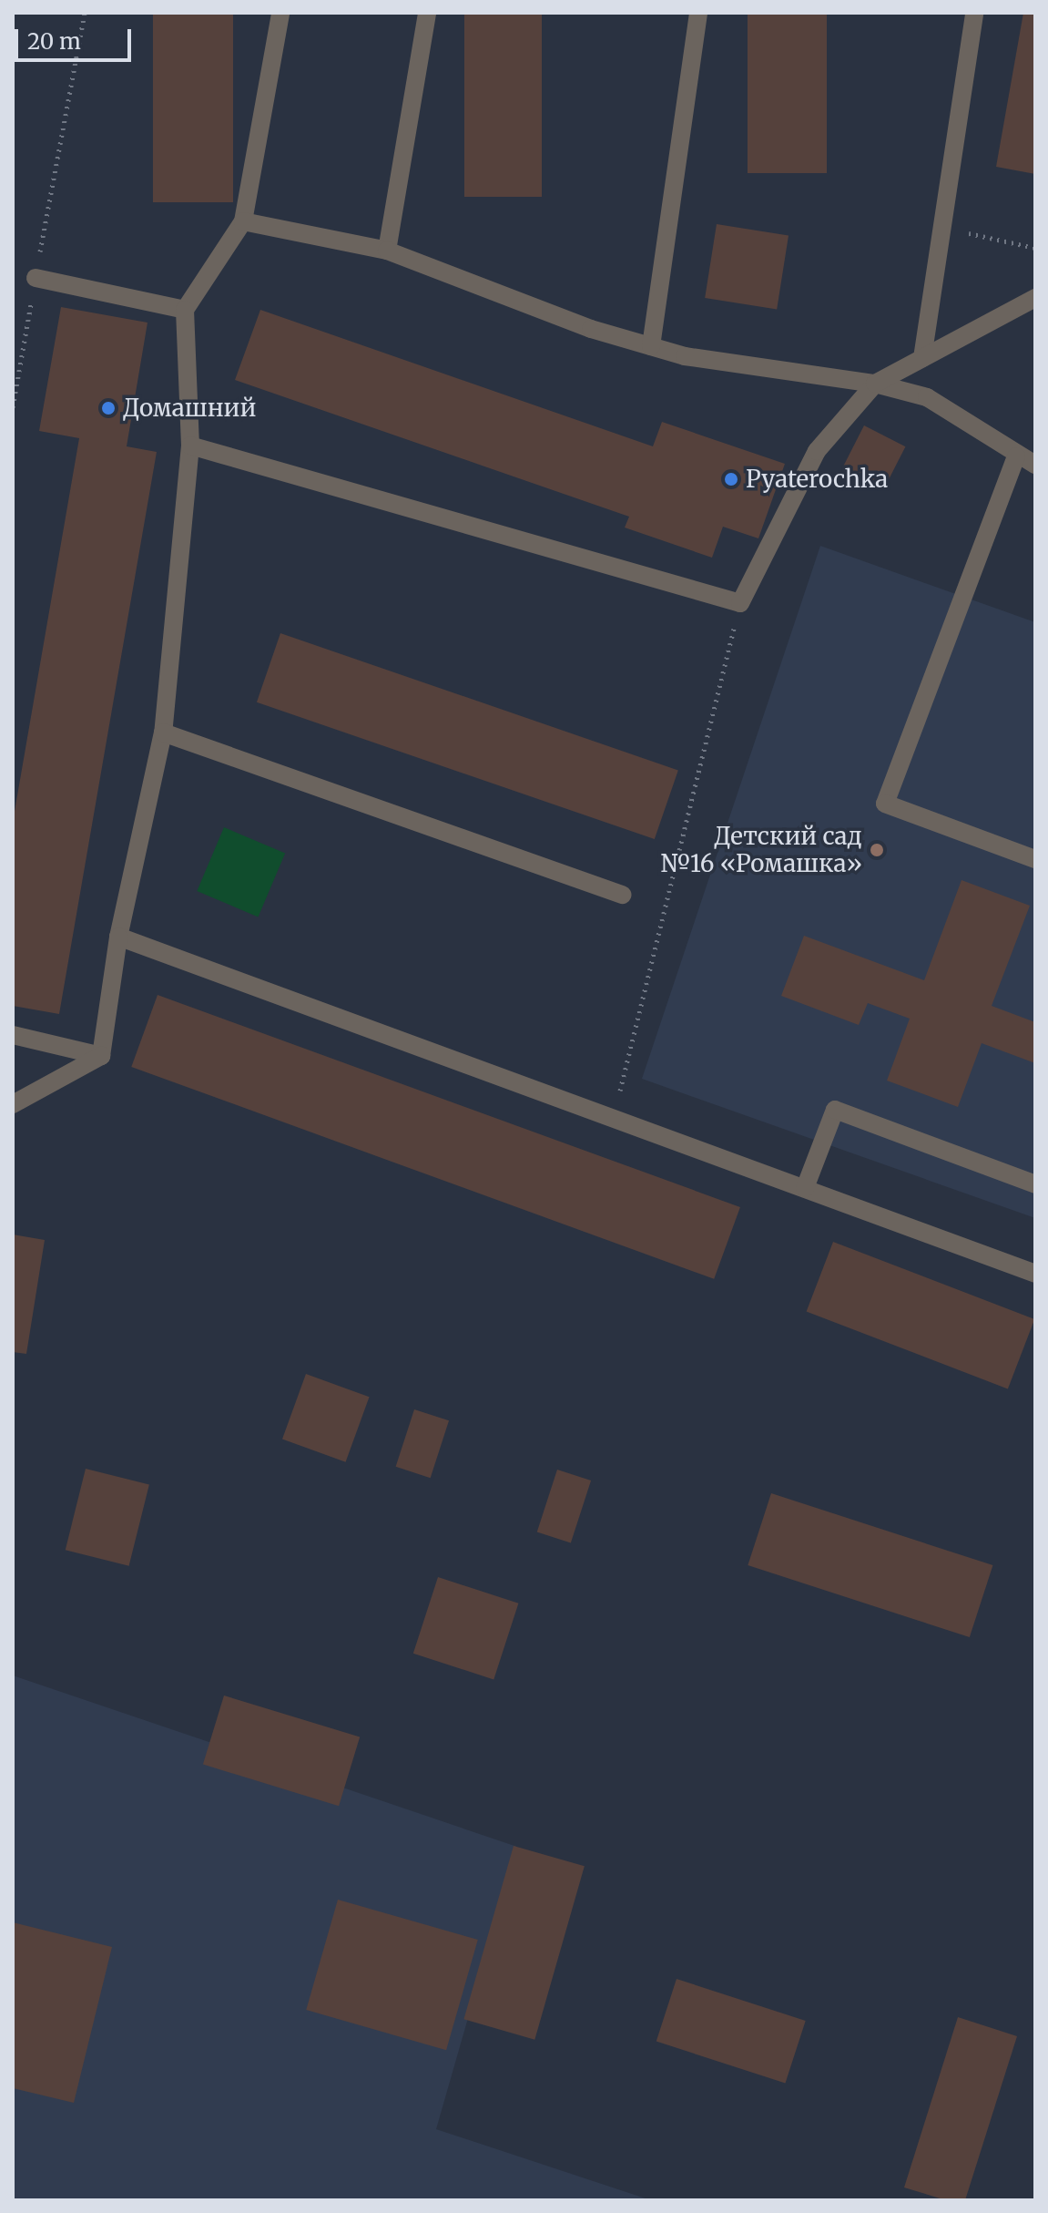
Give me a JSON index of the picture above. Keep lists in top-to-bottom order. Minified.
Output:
{"places":["Домашний","Pyaterochka","Детский сад №16 «Ромашка»"],"scale_bar":"20 m"}
